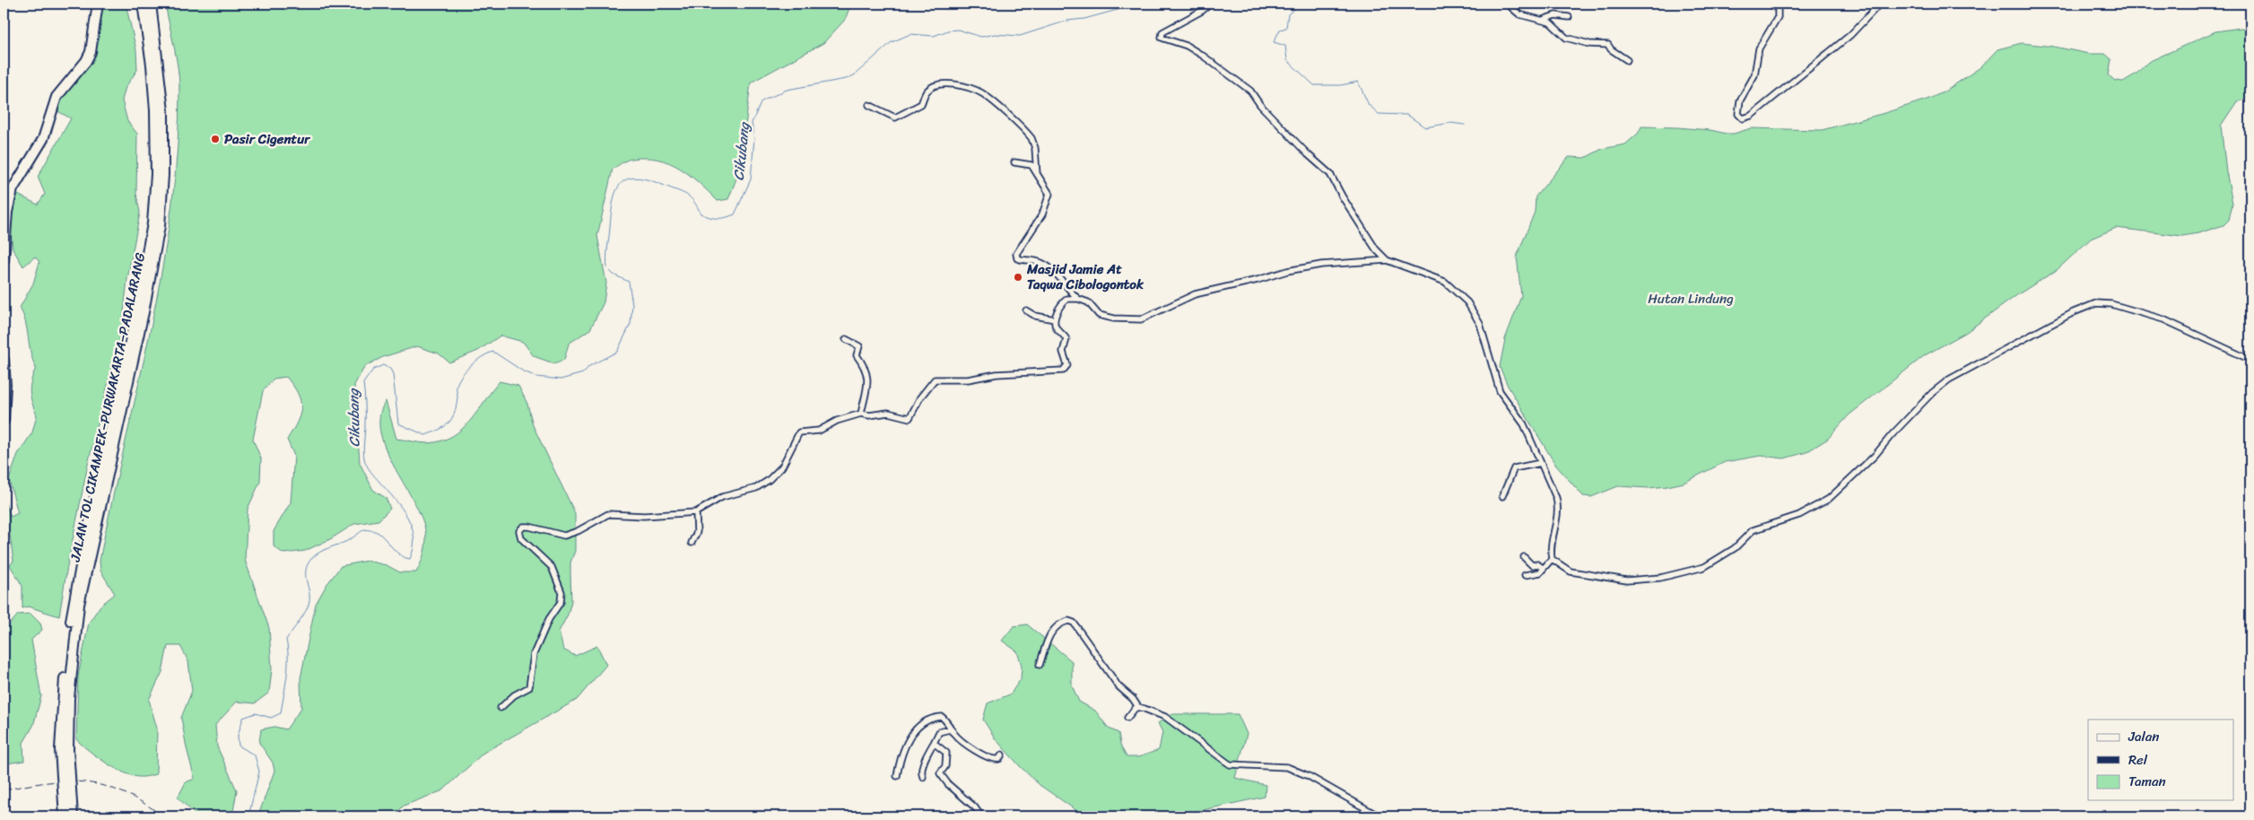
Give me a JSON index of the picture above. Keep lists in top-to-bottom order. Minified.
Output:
{"streets":{"highway":["JALAN TOL CIKAMPEK–PURWAKARTA–PADALARANG"]},"water":["Cikubang"],"parks":["Hutan Lindung"],"places":["Pasir Cigentur","Masjid Jamie At Taqwa Cibologontok"],"legend":["Jalan","Rel","Taman"]}
